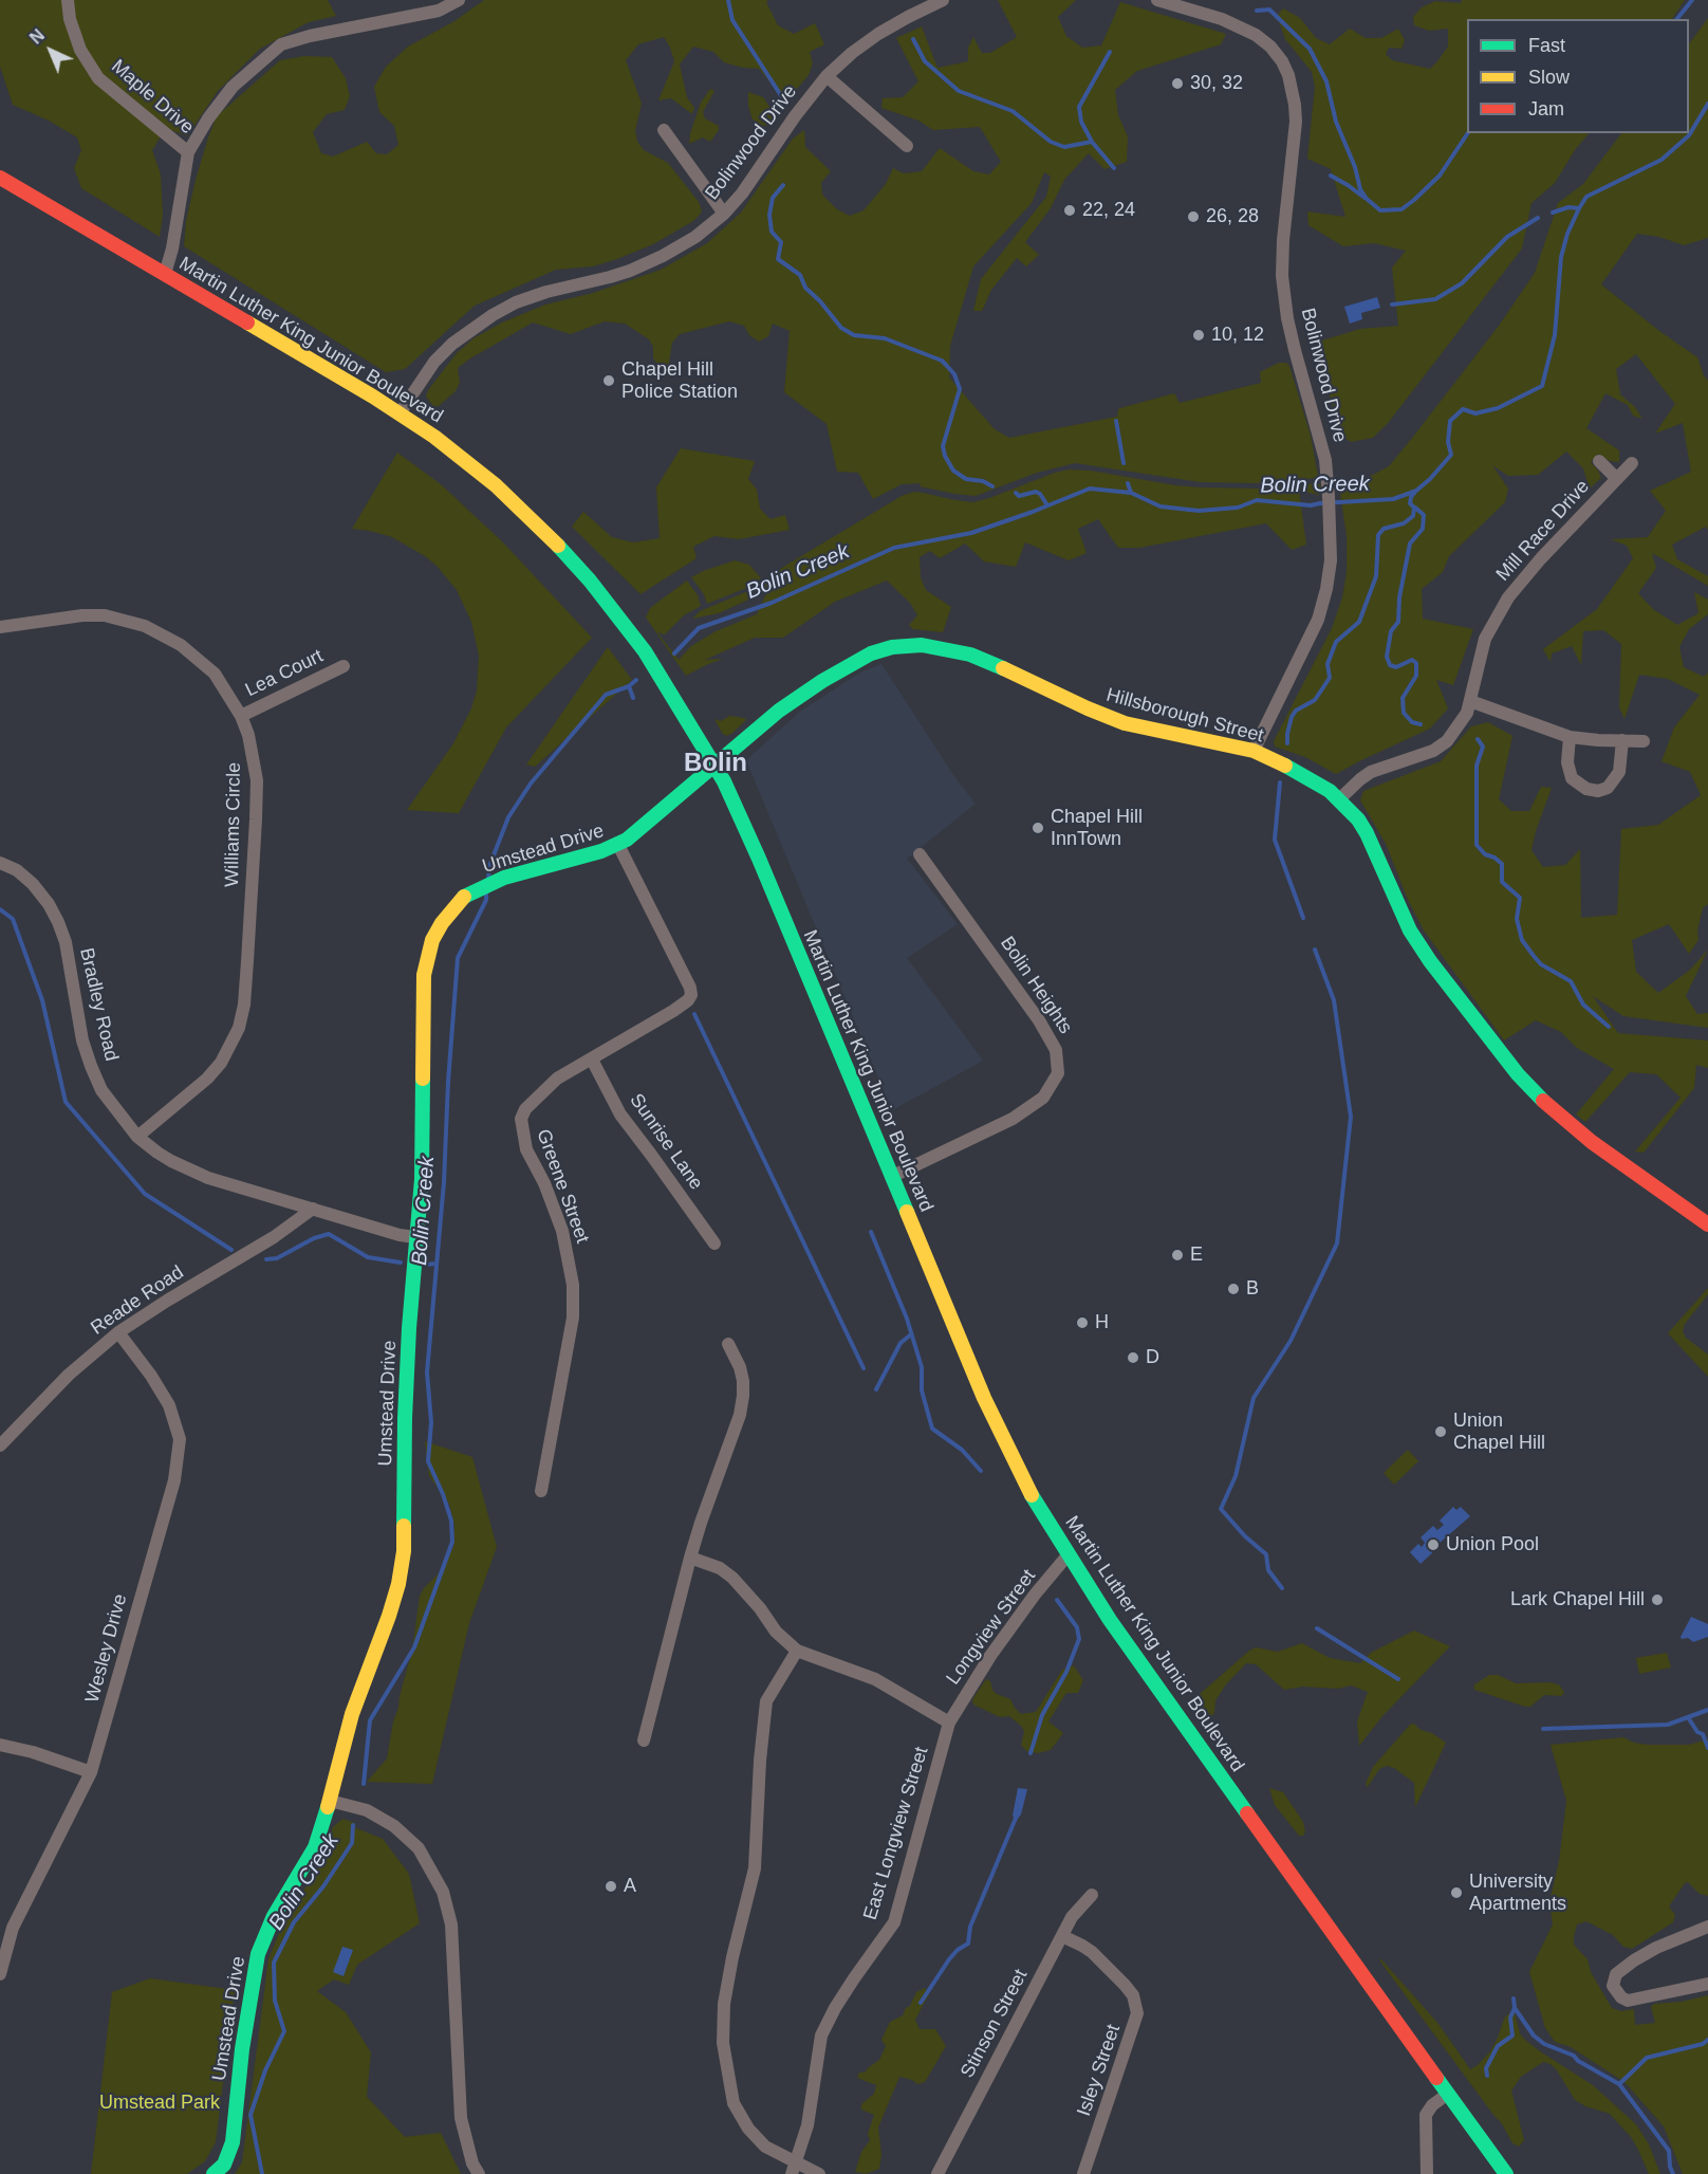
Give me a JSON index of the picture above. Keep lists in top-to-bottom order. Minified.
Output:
{"streets":{"street":["Maple Drive","Bolinwood Drive","Martin Luther King Junior Boulevard","Mill Race Drive","Lea Court","Hillsborough Street","Williams Circle","Umstead Drive","Bolin Heights","Bradley Road","Sunrise Lane","Greene Street","Reade Road","Longview Street","Wesley Drive","East Longview Street","Stinson Street","Isley Street"]},"crossings":[["Bolinwood Drive","Martin Luther King Junior Boulevard"],["Bolinwood Drive","Hillsborough Street"],["Martin Luther King Junior Boulevard","Hillsborough Street"],["Martin Luther King Junior Boulevard","Umstead Drive"],["Martin Luther King Junior Boulevard","Bolin Heights"],["Martin Luther King Junior Boulevard","Longview Street"],["Mill Race Drive","Hillsborough Street"],["Lea Court","Williams Circle"],["Hillsborough Street","Umstead Drive"],["Williams Circle","Bradley Road"],["Umstead Drive","Bradley Road"],["Umstead Drive","Greene Street"],["Bradley Road","Reade Road"],["Sunrise Lane","Greene Street"],["Reade Road","Wesley Drive"],["Longview Street","East Longview Street"],["Stinson Street","Isley Street"]],"districts":["Bolin"],"water":["Bolin Creek"],"parks":["Umstead Park"],"places":["30, 32","22, 24","26, 28","10, 12","Chapel Hill Police Station","Chapel Hill InnTown","E","B","H","D","Union Chapel Hill","Union Pool","Lark Chapel Hill","A","University Apartments"],"legend":["Fast","Slow","Jam"],"north":"top left"}
